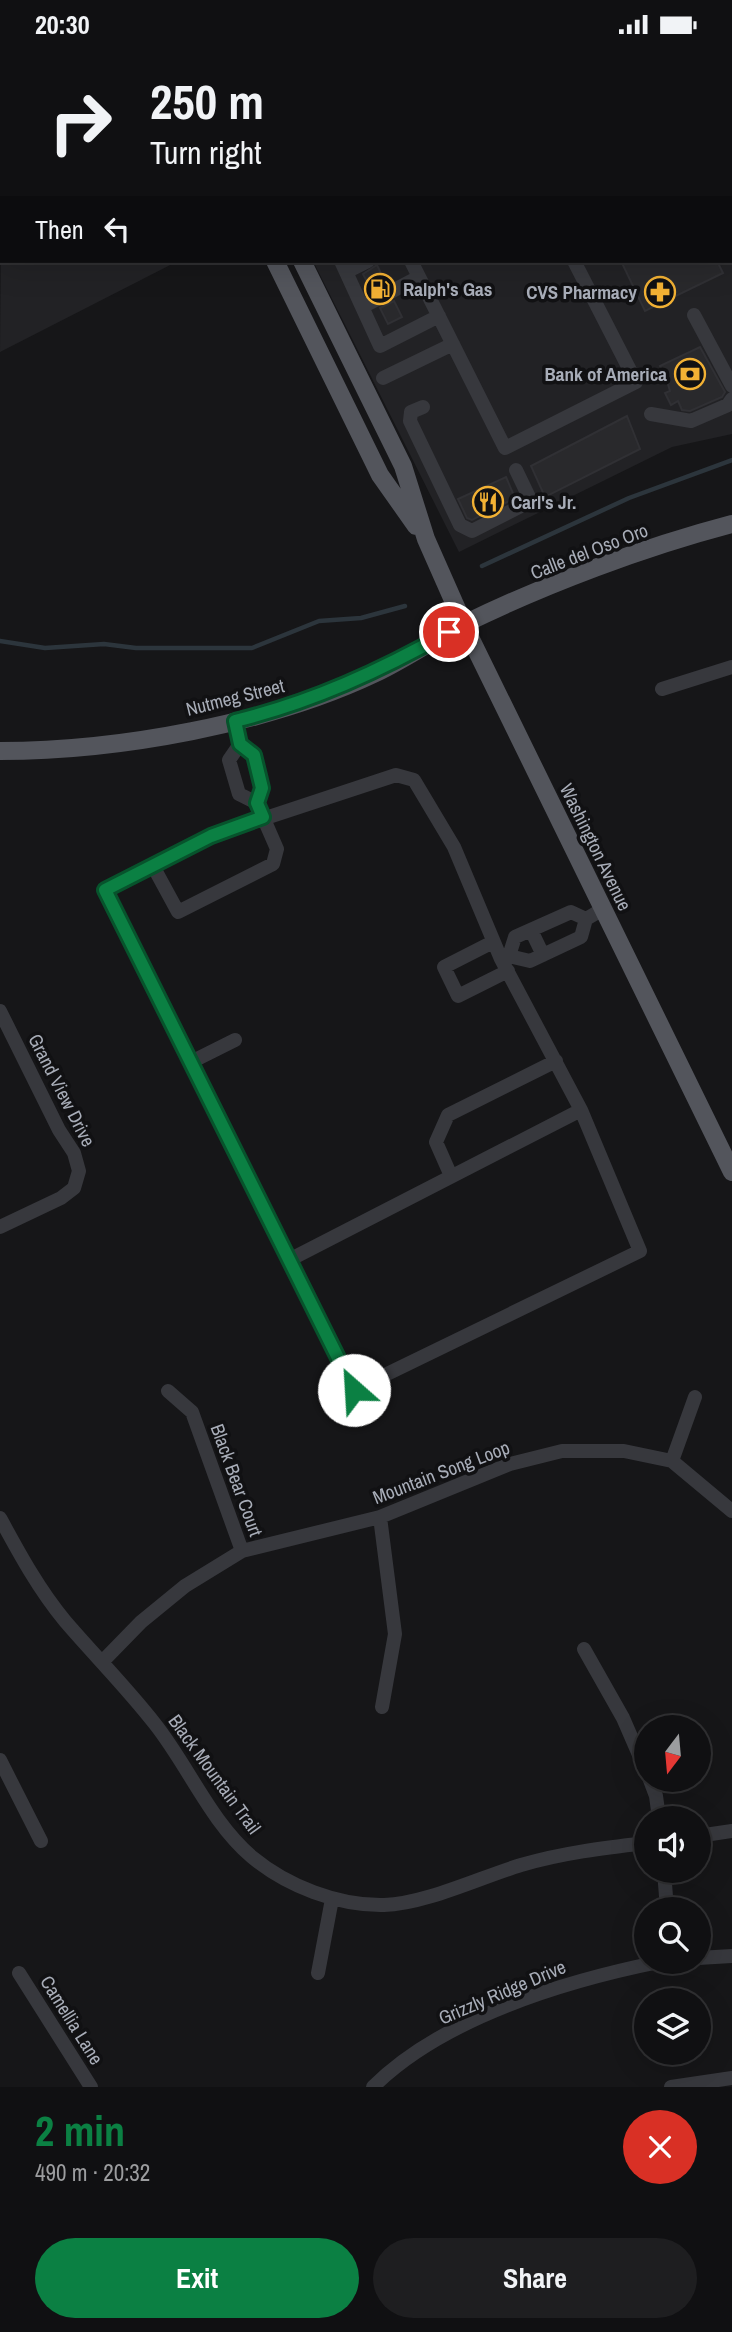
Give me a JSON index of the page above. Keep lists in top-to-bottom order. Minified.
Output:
{"streets":{"main road":["Calle del Oso Oro","Nutmeg Street","Washington Avenue"],"street":["Grand View Drive","Mountain Song Loop","Black Bear Court","Black Mountain Trail","Grizzly Ridge Drive","Camellia Lane"]},"crossings":[["Calle del Oso Oro","Nutmeg Street"],["Calle del Oso Oro","Washington Avenue"],["Nutmeg Street","Washington Avenue"],["Mountain Song Loop","Black Bear Court"],["Mountain Song Loop","Black Mountain Trail"]],"places":{"fuel station":["Ralph's Gas"],"pharmacy":["CVS Pharmacy"],"bank":["Bank of America"],"restaurant":["Carl's Jr."]},"north":"bottom","page":{"status":"20:30","turn":["250 m","Turn right"],"then":"Then","heading":["2 min","490 m · 20:32"],"buttons":["Exit","Share"]}}
